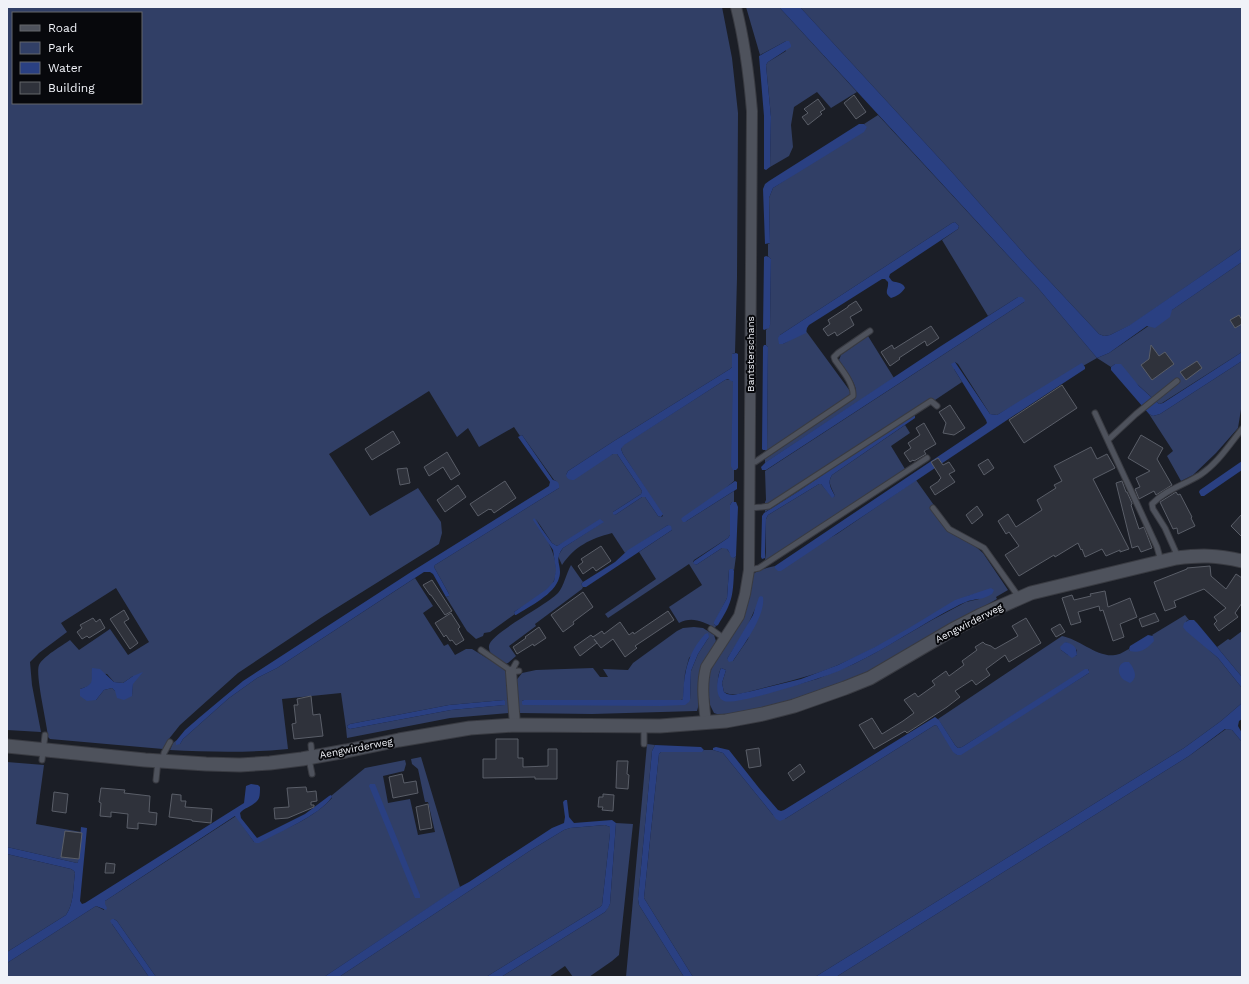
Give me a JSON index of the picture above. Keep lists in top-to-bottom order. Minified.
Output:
{"streets":{"street":["Bantsterschans","Aengwirderweg"]},"crossings":[["Bantsterschans","Aengwirderweg"]],"legend":["Road","Park","Water","Building"]}
